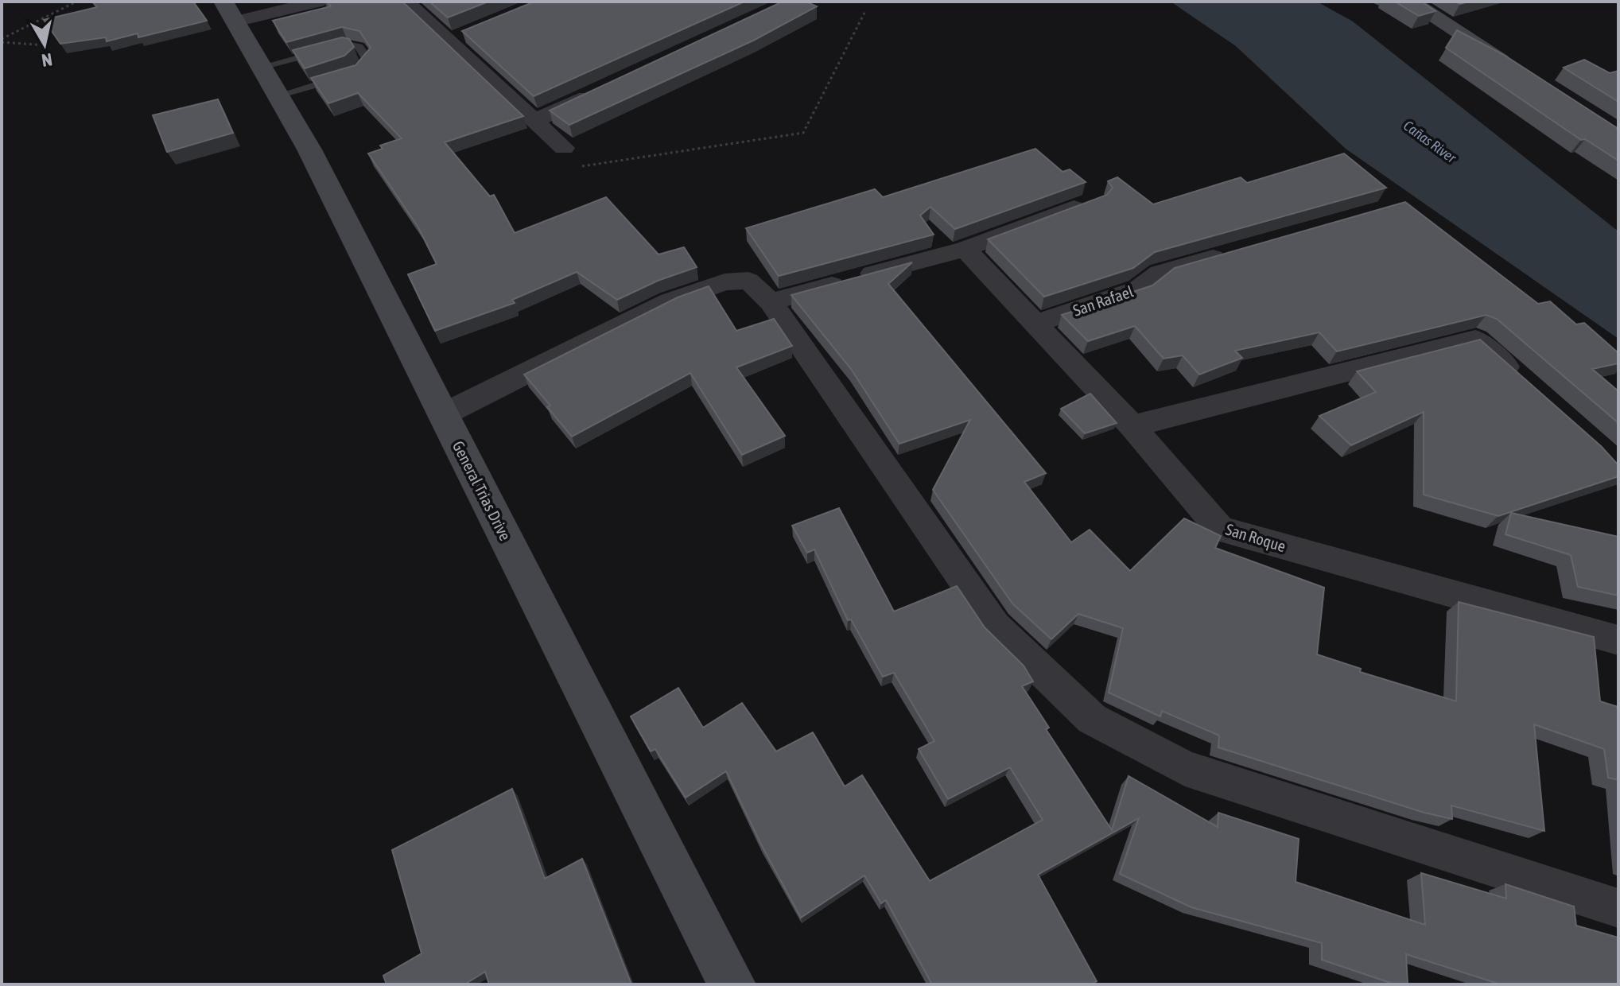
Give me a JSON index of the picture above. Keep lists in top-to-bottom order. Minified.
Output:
{"streets":{"main road":["General Trias Drive"],"street":["San Rafael","San Roque"]},"crossings":[["San Rafael","San Roque"]],"water":["Cañas River"],"north":"bottom"}
